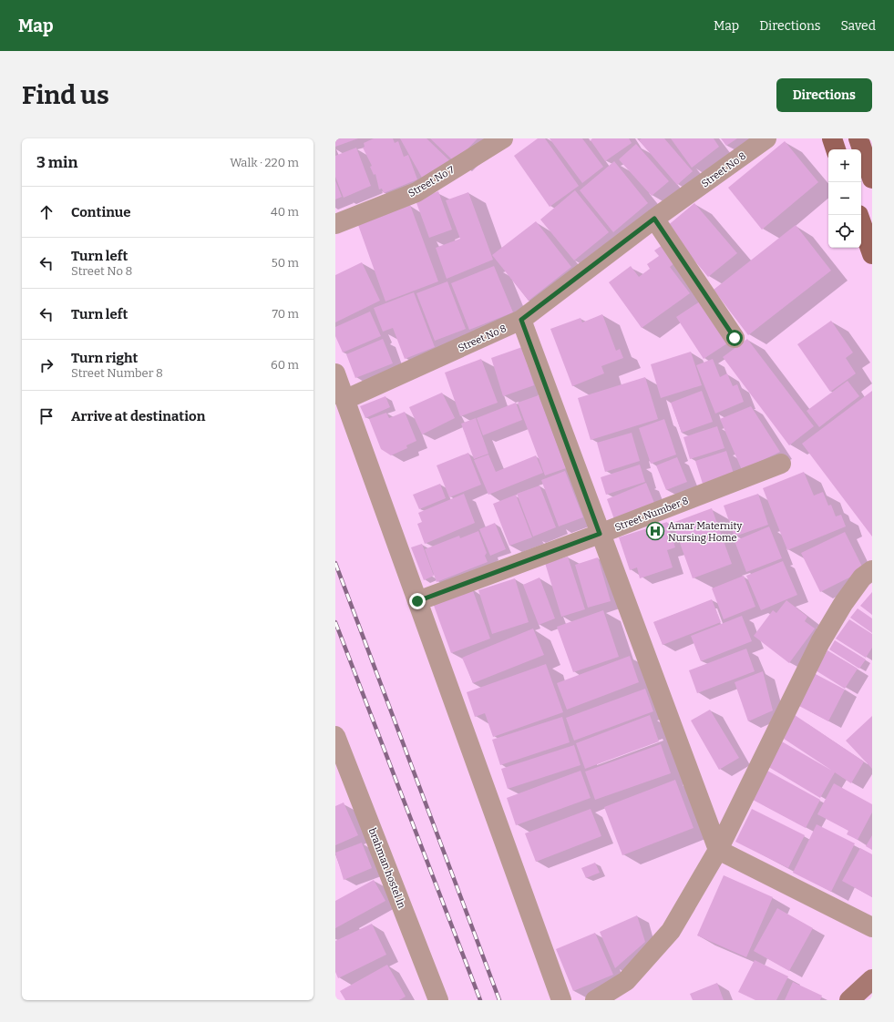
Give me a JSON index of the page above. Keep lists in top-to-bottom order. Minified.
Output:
{"streets":{"street":["Street No 8","Street No 7","Street Number 8","brahman hostel ln"]},"places":{"hospital":["Amar Maternity Nursing Home"]},"page":{"header":"Map","nav":["Map","Directions","Saved"],"buttons":"Directions","title":"Find us","heading":["3 min","Walk · 220 m"],"map_buttons":["+","−"],"list":[["Continue","40 m"],["Turn left","Street No 8","50 m"],["Turn left","70 m"],["Turn right","Street Number 8","60 m"],"Arrive at destination"]}}
